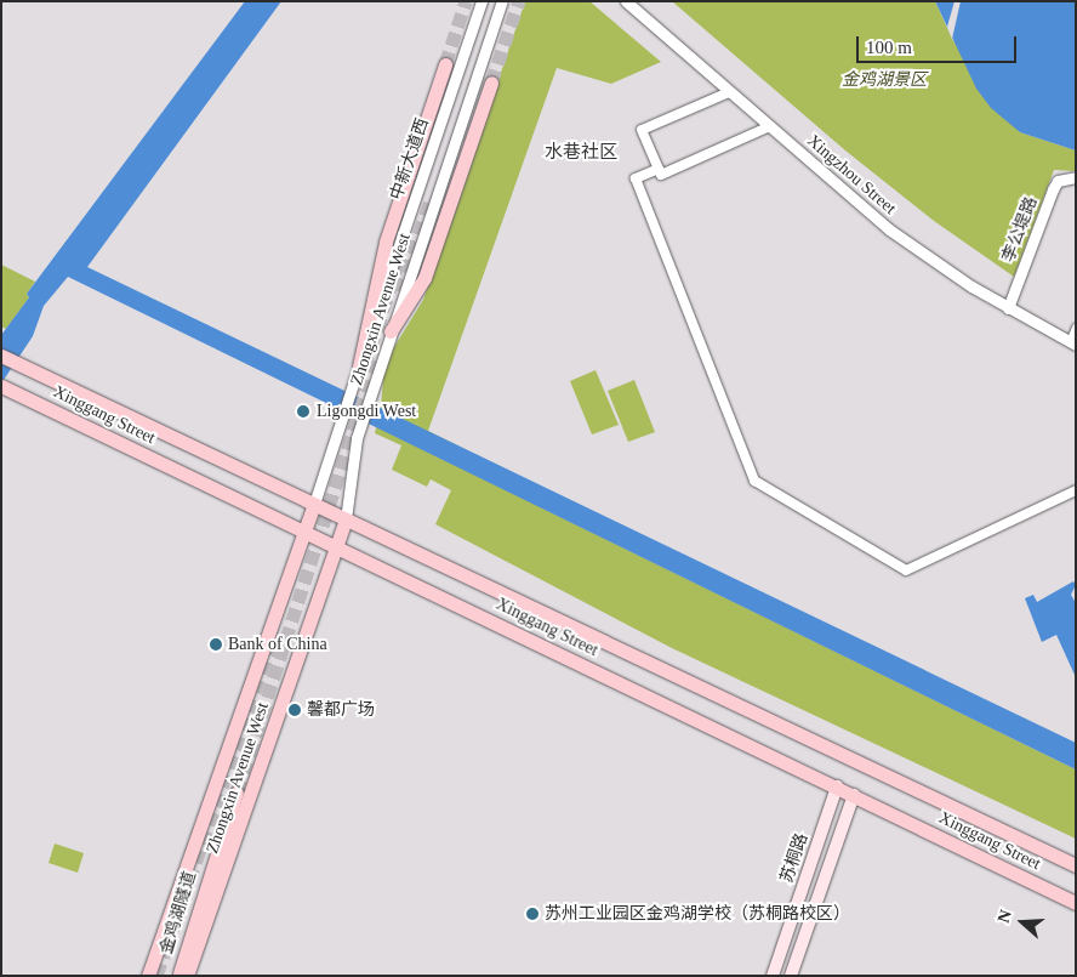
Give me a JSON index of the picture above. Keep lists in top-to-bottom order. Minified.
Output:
{"streets":{"main road":["Zhongxin Avenue West","Xinggang Street","苏桐路","金鸡湖隧道"],"street":["中新大道西","Xingzhou Street","李公堤路"]},"crossings":[["中新大道西","Zhongxin Avenue West"],["Xingzhou Street","李公堤路"],["Zhongxin Avenue West","Xinggang Street"],["Xinggang Street","苏桐路"]],"districts":["水巷社区"],"parks":["金鸡湖景区"],"places":["Ligongdi West","Bank of China","馨都广场","苏州工业园区金鸡湖学校（苏桐路校区）"],"scale_bar":"100 m","north":"left"}
